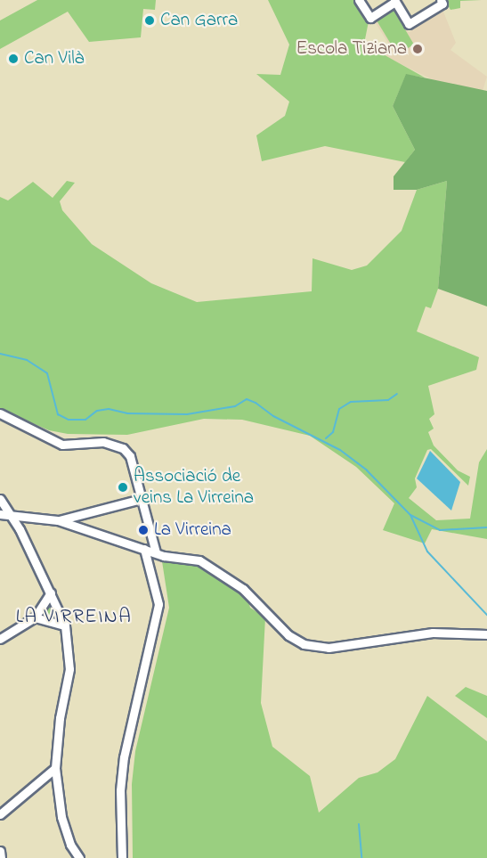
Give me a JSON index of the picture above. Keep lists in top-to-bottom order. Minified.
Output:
{"districts":["LA VIRREINA"],"places":["Can Garra","Escola Tiziana","Can Vilà","Associació de veins La Virreina","La Virreina"]}
